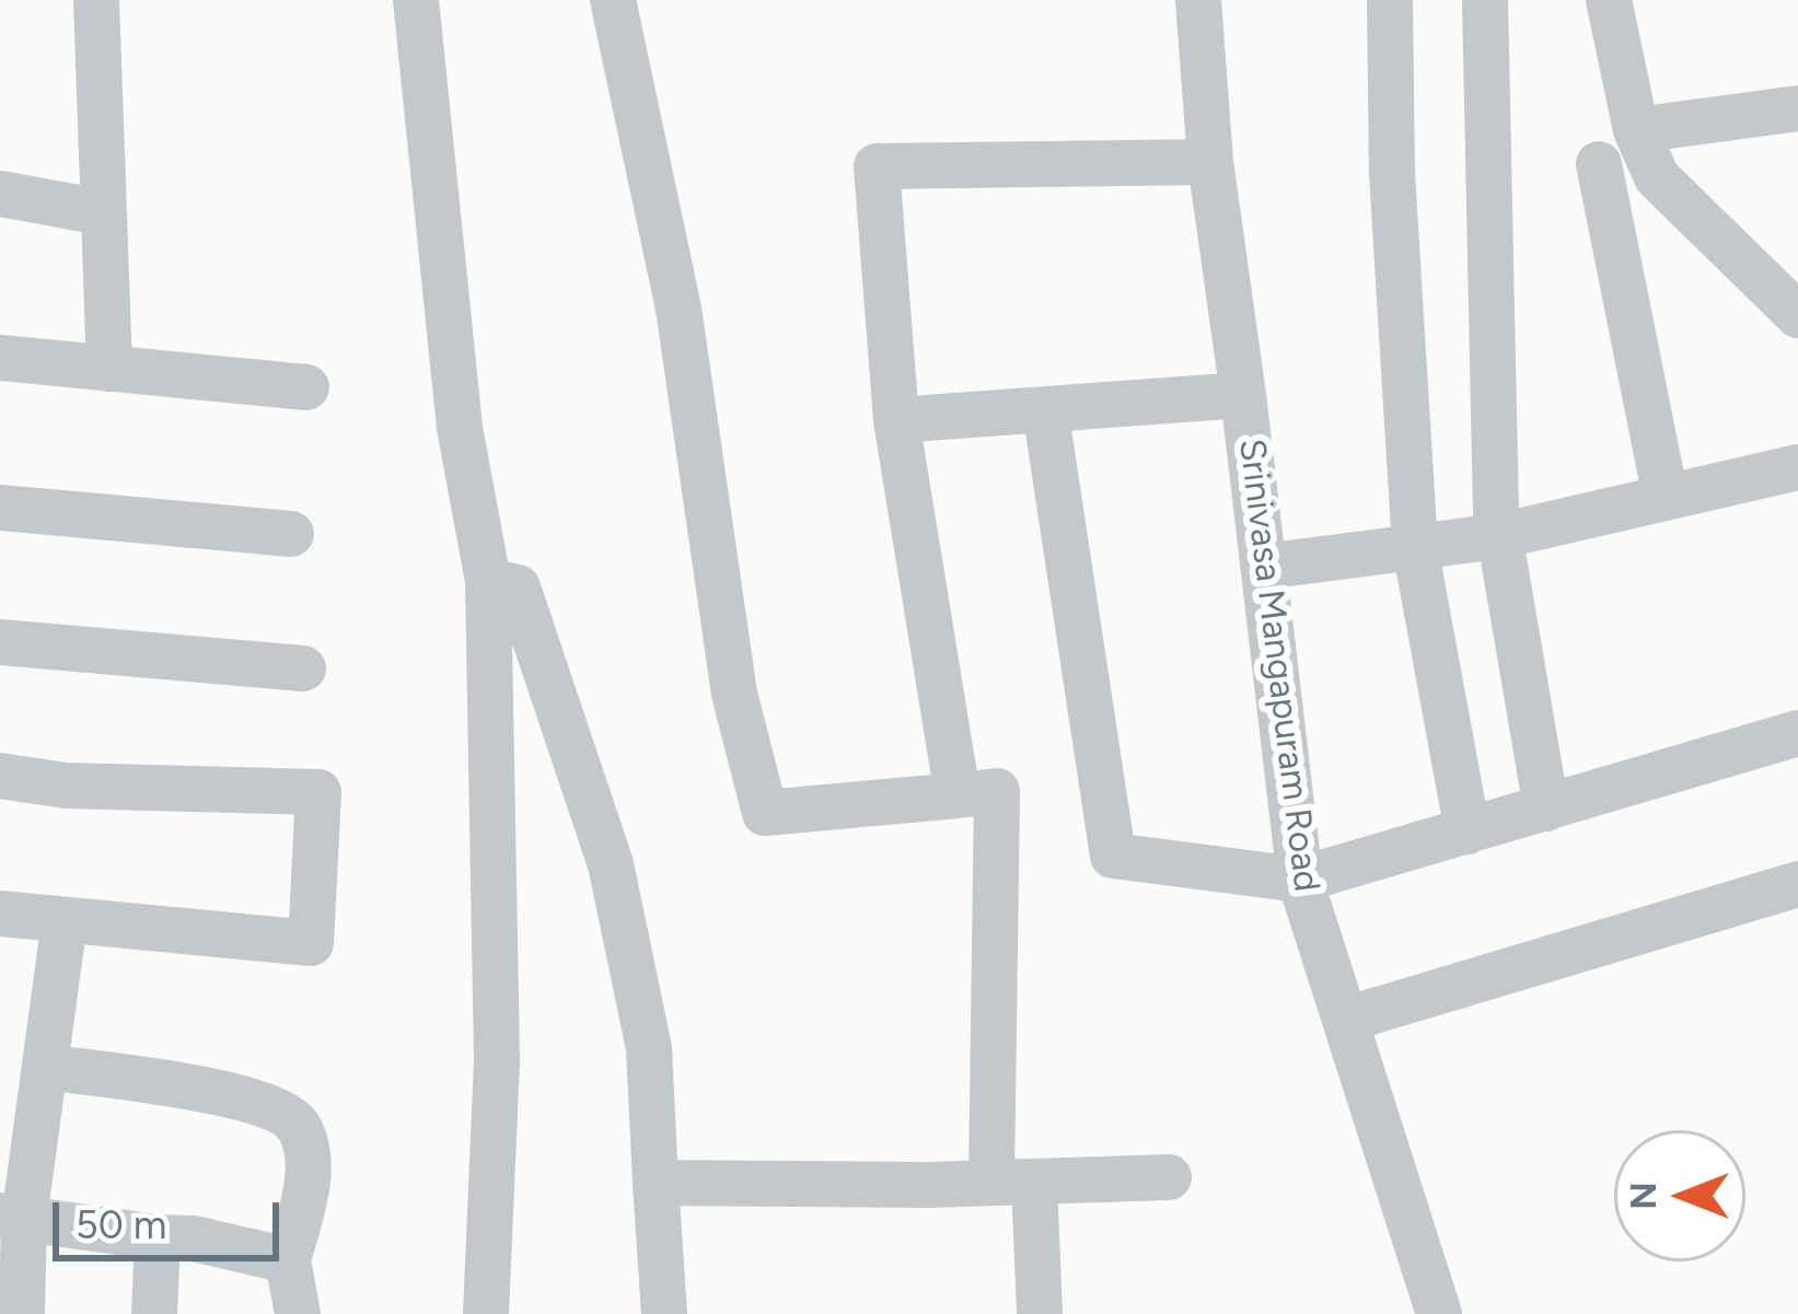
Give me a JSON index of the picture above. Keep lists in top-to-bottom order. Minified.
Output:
{"streets":{"street":["Srinivasa Mangapuram Road"]},"scale_bar":"50 m","north":"left"}
